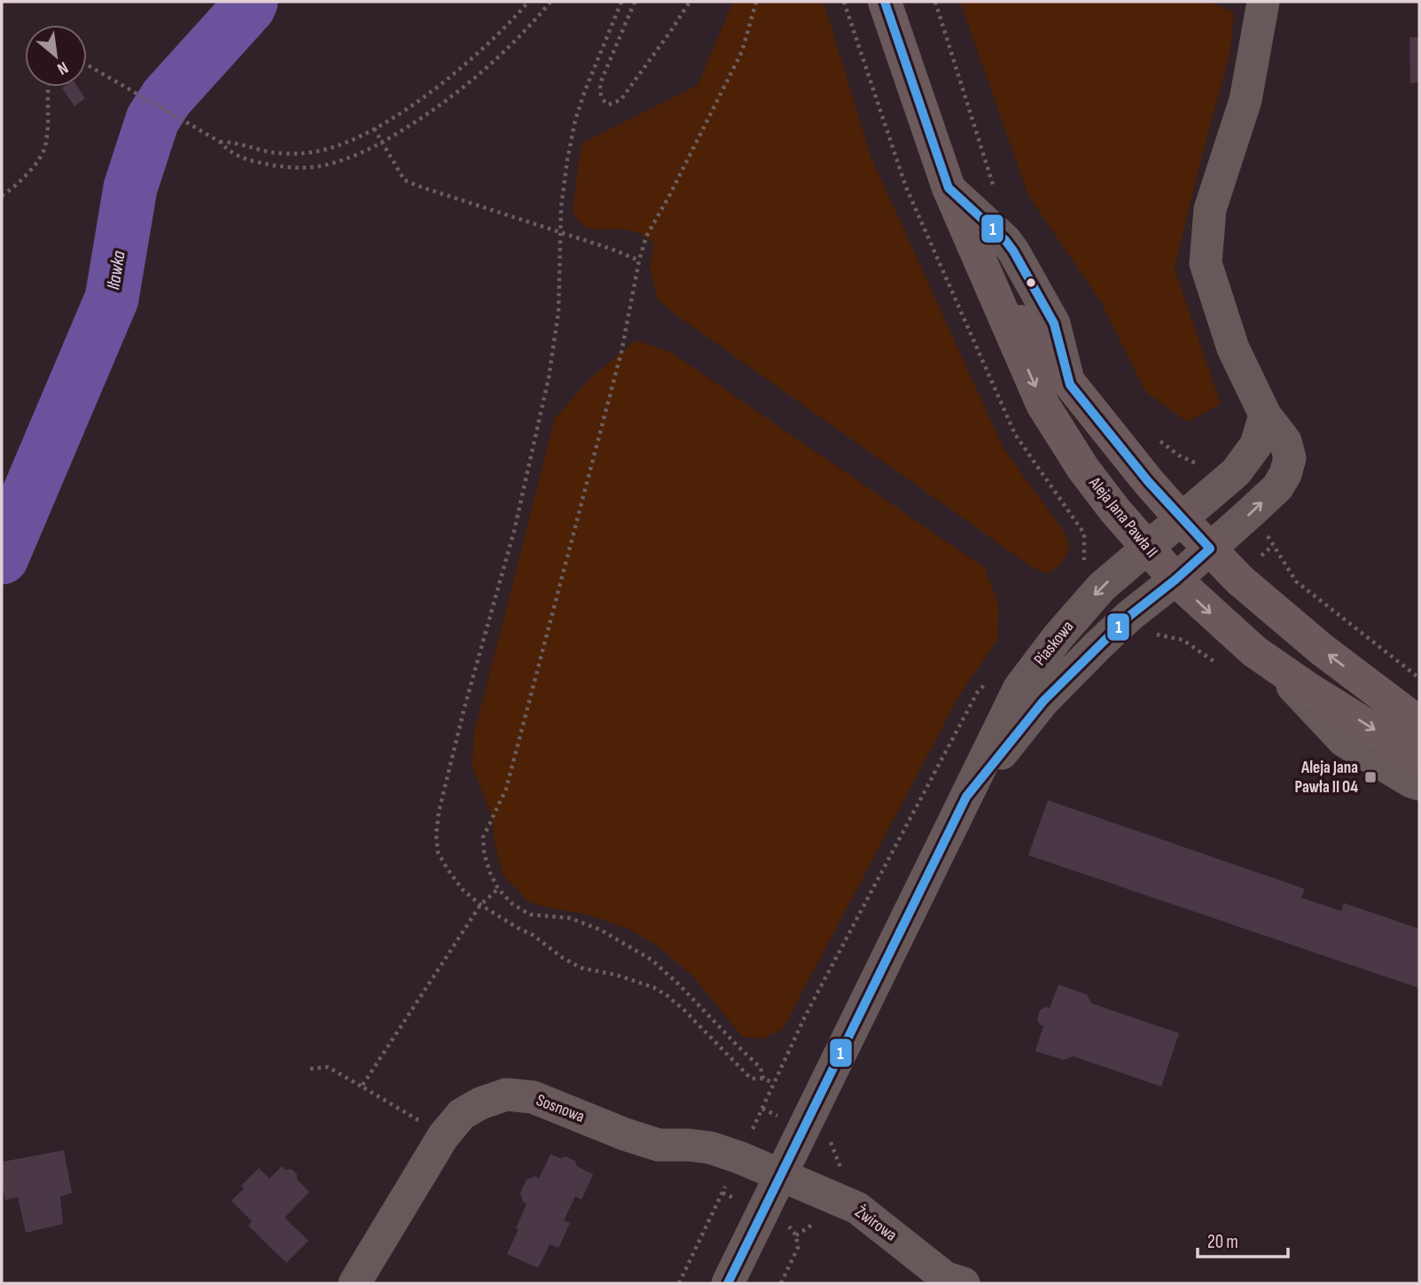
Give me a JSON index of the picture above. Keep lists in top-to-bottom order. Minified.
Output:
{"streets":{"main road":["Aleja Jana Pawła II"],"street":["Piaskowa","Sosnowa","Żwirowa"]},"crossings":[["Aleja Jana Pawła II","Piaskowa"],["Piaskowa","Sosnowa"],["Piaskowa","Żwirowa"],["Sosnowa","Żwirowa"]],"water":["Iławka"],"places":{"transit":["Aleja Jana Pawła II 04"]},"lines":["transit line 1"],"scale_bar":"20 m","north":"bottom right"}
